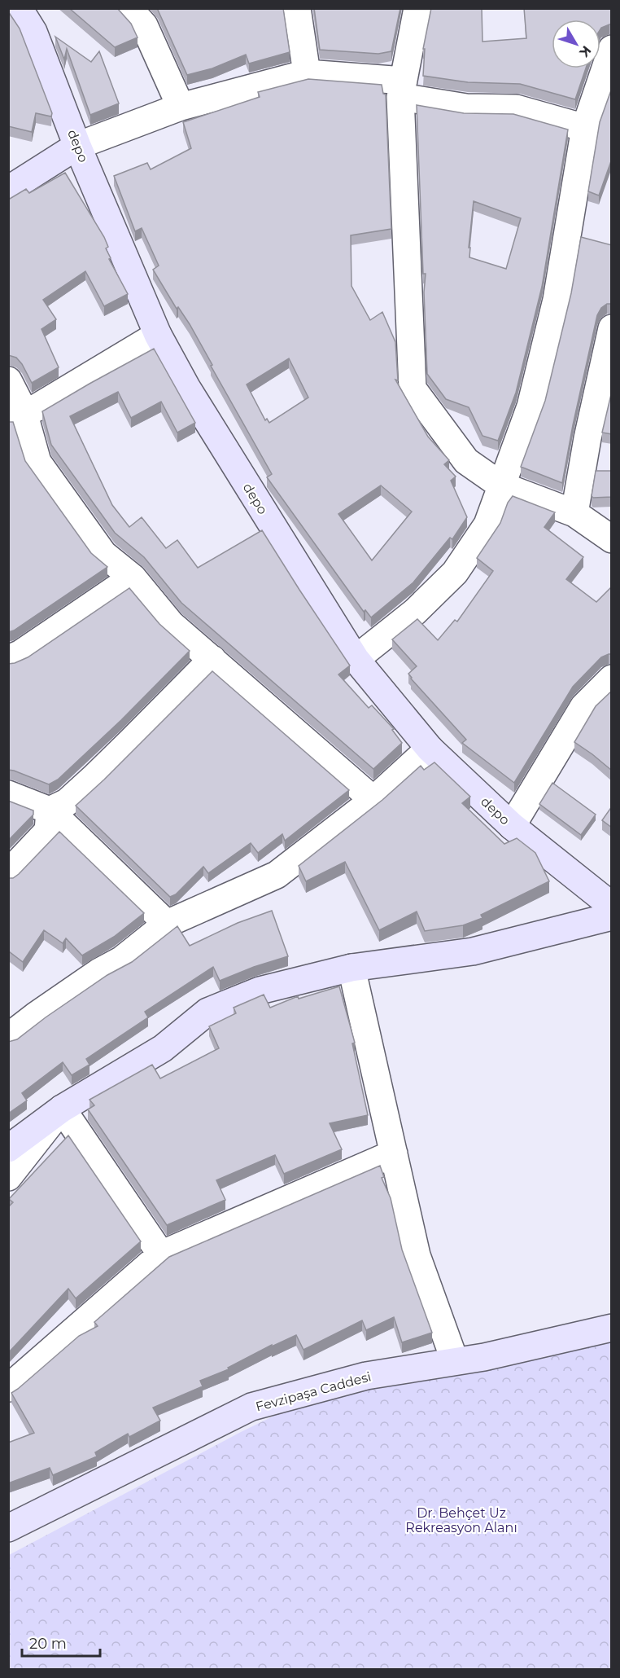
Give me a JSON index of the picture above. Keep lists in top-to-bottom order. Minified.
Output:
{"streets":{"street":["depo","Fevzipaşa Caddesi"]},"parks":["Dr. Behçet Uz Rekreasyon Alanı"],"scale_bar":"20 m","north":"bottom right"}
